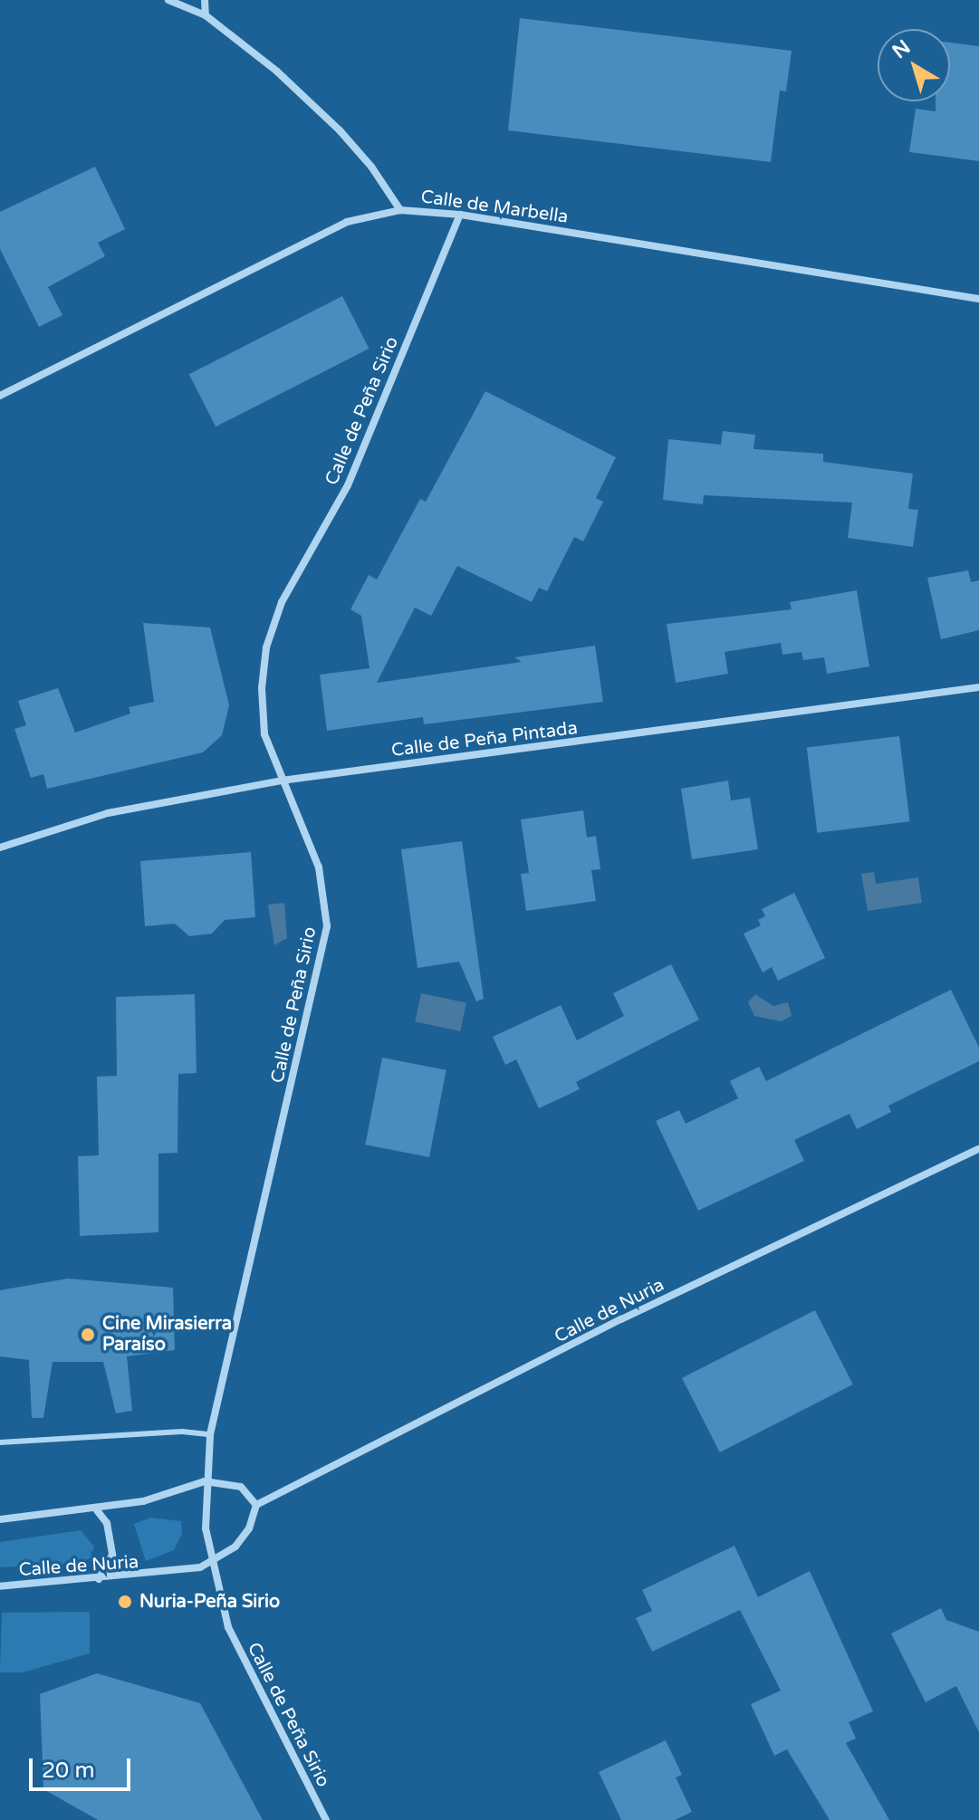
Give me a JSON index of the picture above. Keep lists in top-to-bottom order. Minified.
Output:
{"streets":{"street":["Calle de Marbella","Calle de Peña Sirio","Calle de Peña Pintada","Calle de Nuria"]},"crossings":[["Calle de Marbella","Calle de Peña Sirio"],["Calle de Peña Sirio","Calle de Peña Pintada"],["Calle de Peña Sirio","Calle de Nuria"]],"places":["Cine Mirasierra Paraíso","Nuria-Peña Sirio"],"scale_bar":"20 m","north":"top left"}
